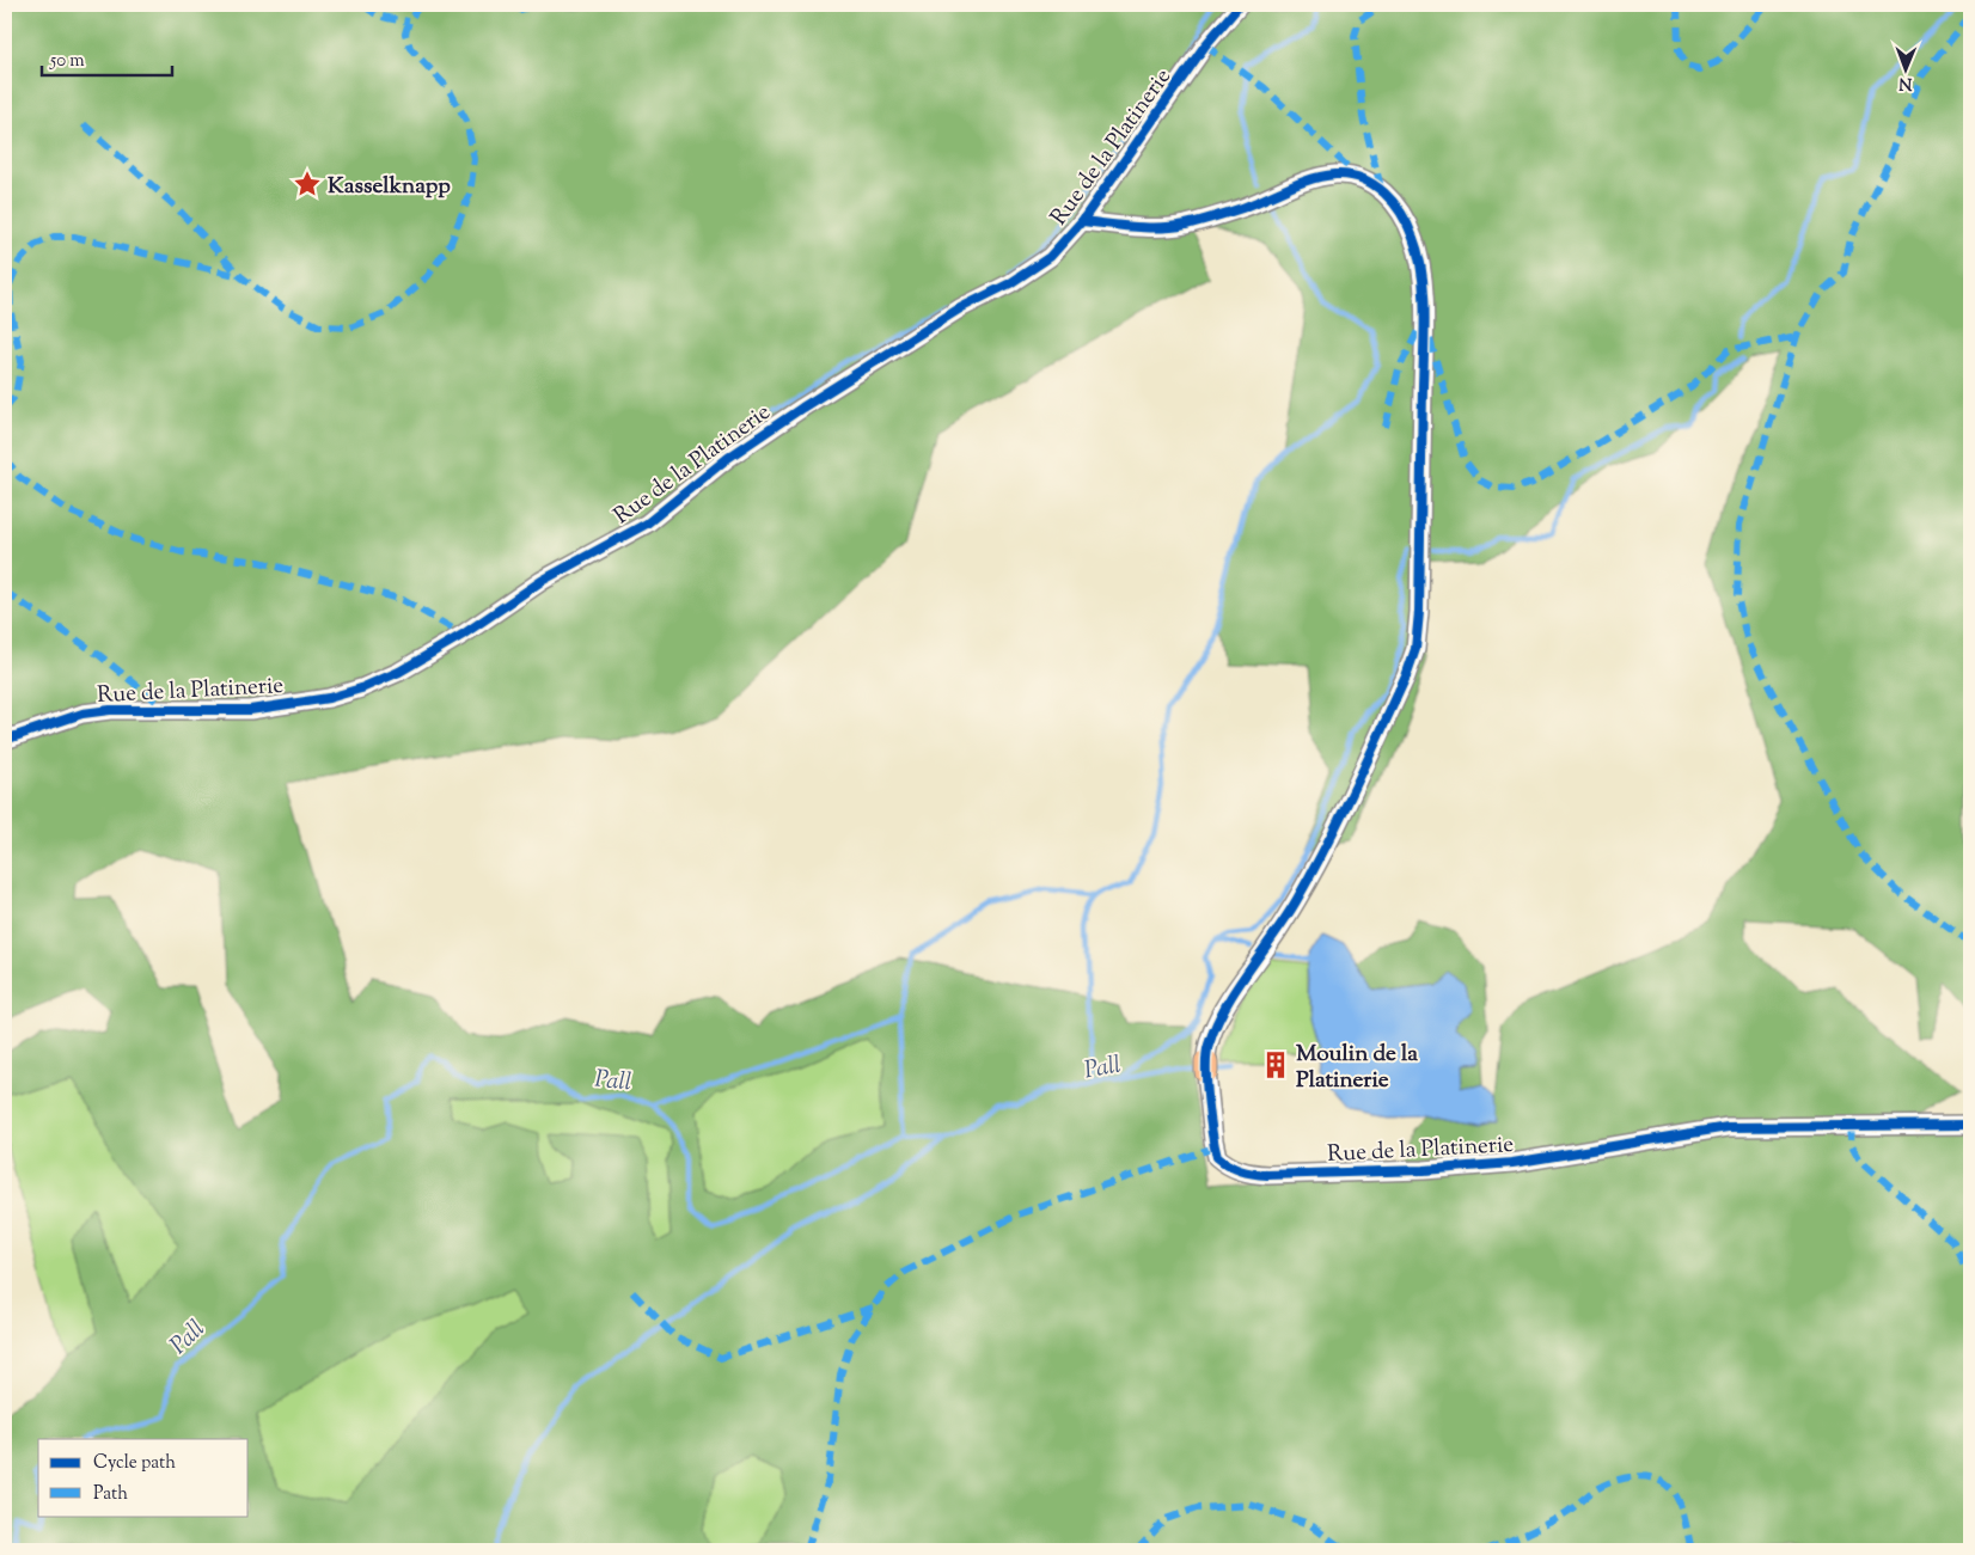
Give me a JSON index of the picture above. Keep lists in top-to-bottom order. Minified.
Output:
{"streets":{"street":["Rue de la Platinerie"]},"water":["Pall"],"places":{"place":["Kasselknapp"],"building":["Moulin de la Platinerie"]},"legend":["Cycle path","Path"],"scale_bar":"50 m","north":"bottom"}
